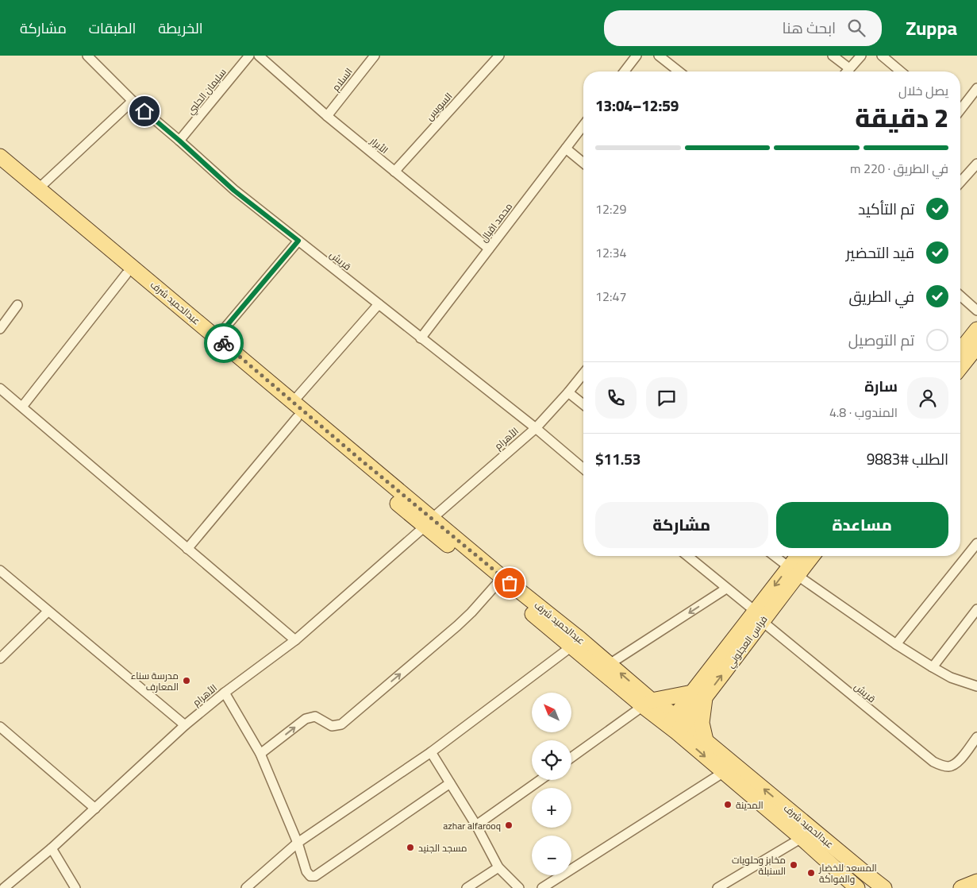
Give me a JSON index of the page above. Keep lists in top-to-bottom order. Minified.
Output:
{"streets":{"main road":["عبدالحميد شرف","فراس العجلوني"],"street":["السلام","سليمان الحلبي","السويس","الأبرار","محمد اقبال","قريش","الأهرام"]},"crossings":[["السلام","الأبرار"],["سليمان الحلبي","قريش"],["السويس","الأبرار"],["الأبرار","محمد اقبال"],["محمد اقبال","قريش"],["قريش","الأهرام"],["قريش","فراس العجلوني"],["عبدالحميد شرف","الأهرام"],["عبدالحميد شرف","فراس العجلوني"]],"places":["مدرسة سناء المعارف","المدينة","azhar alfarooq","مسجد الجنيد","مخابز وحلويات السنبلة","المسعد للخضار والفواكة"],"north":"top left","page":{"header":"Zuppa","search":"ابحث هنا","nav":["الخريطة","الطبقات","مشاركة"],"heading":["2 دقيقة","يصل خلال","12:59–13:04"],"panel":["سارة","المندوب · 4.8","الطلب #9883","$11.53"],"bar":"في الطريق · 220 m","list":[["تم التأكيد","12:29"],["قيد التحضير","12:34"],["في الطريق","12:47"],"تم التوصيل"],"buttons":["مساعدة","مشاركة"],"map_buttons":["+","−"]}}
